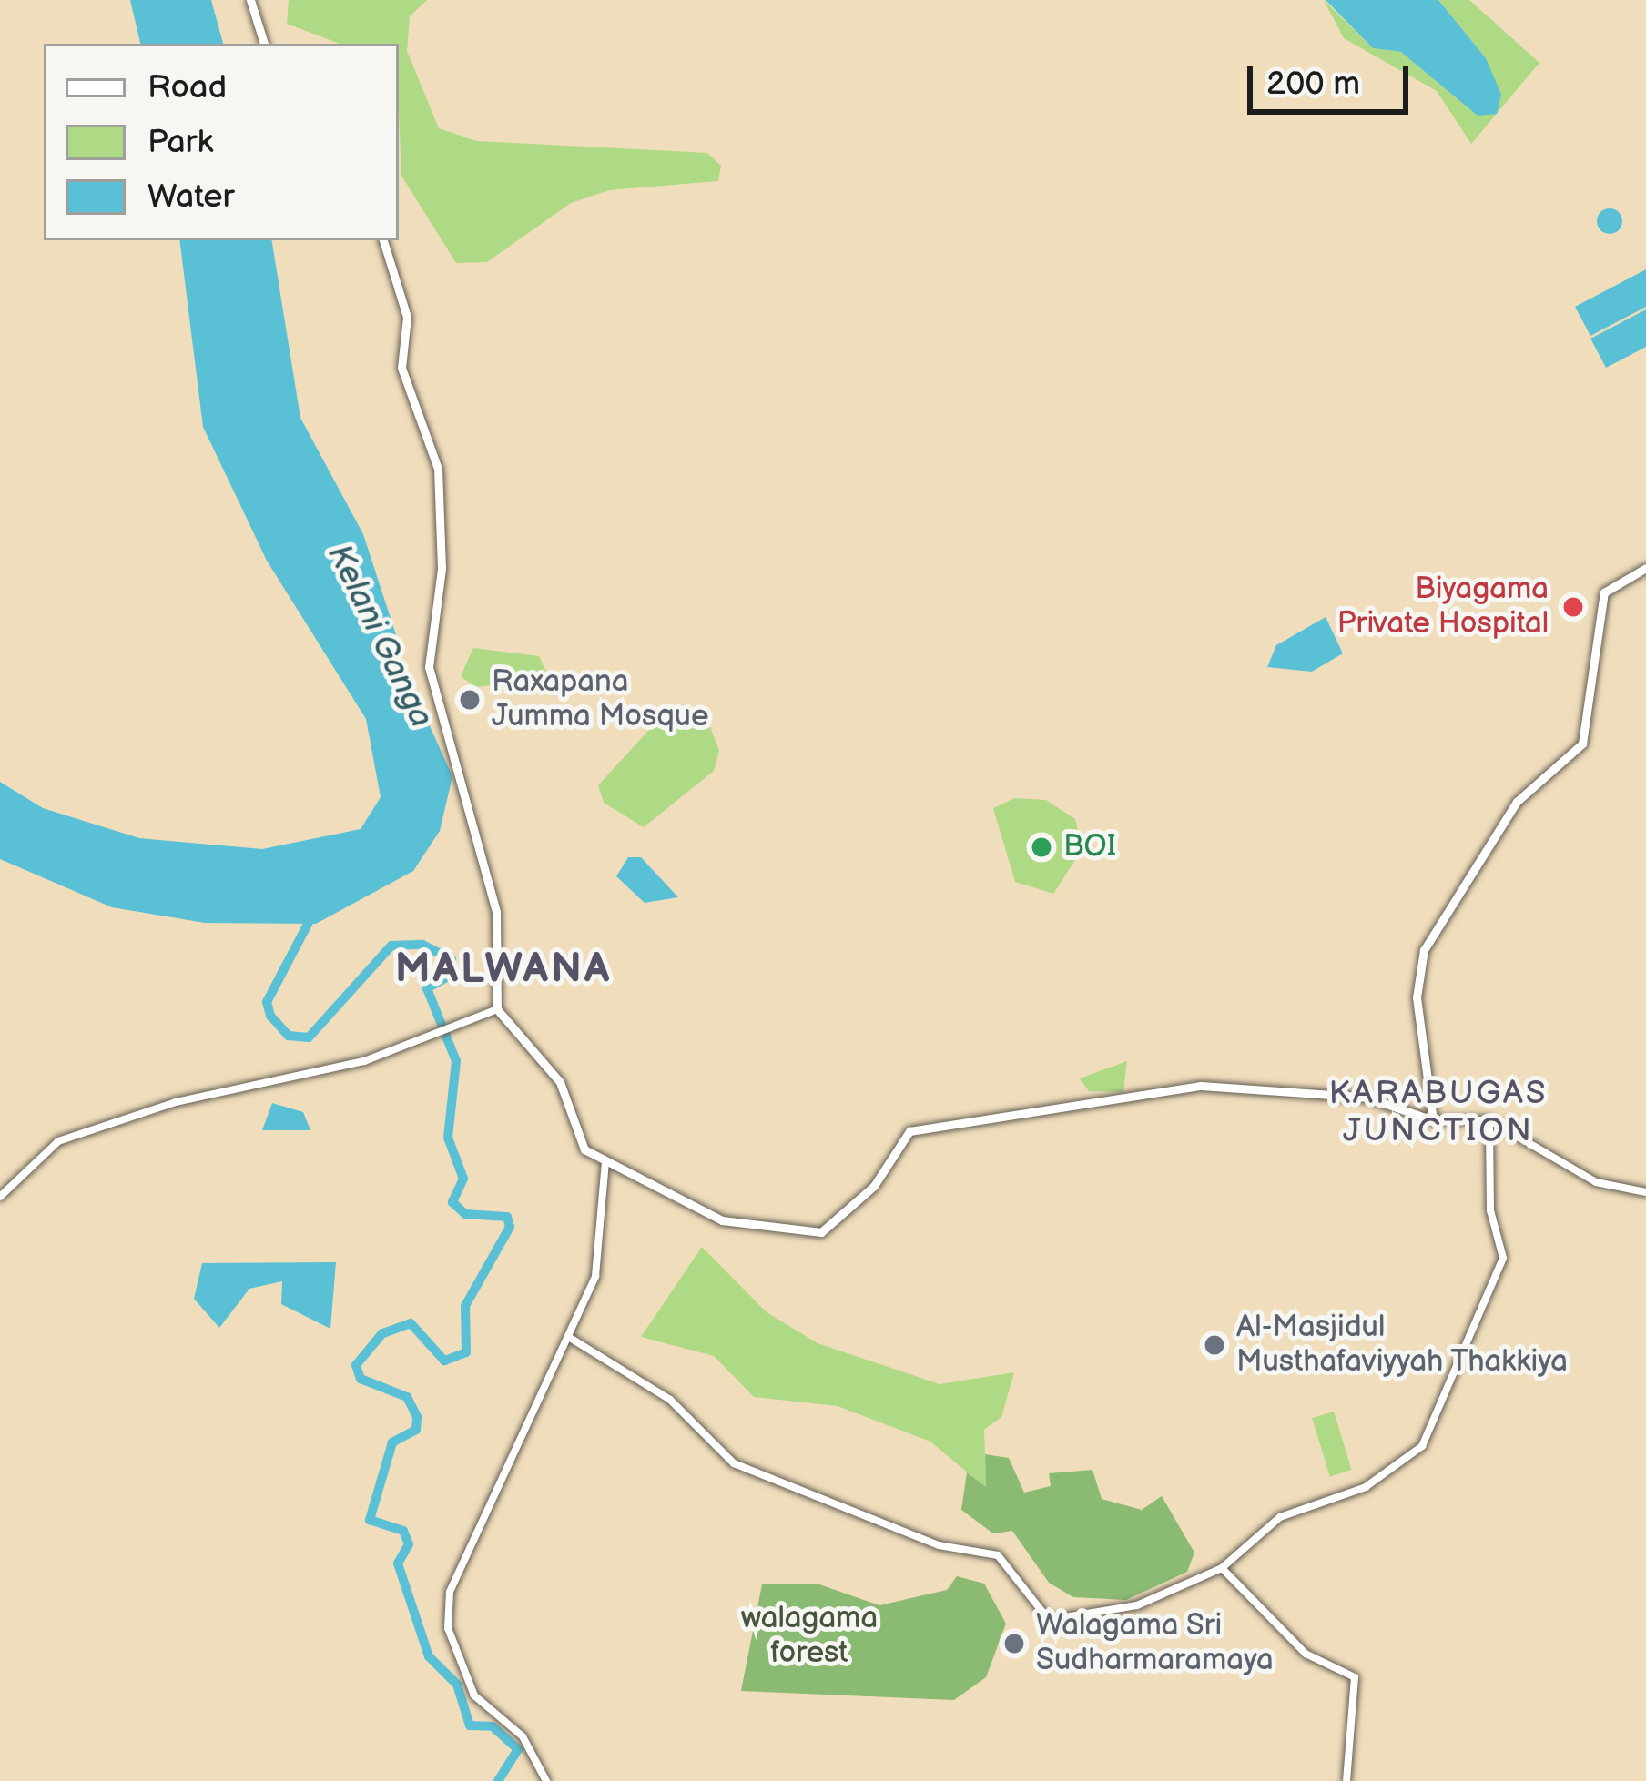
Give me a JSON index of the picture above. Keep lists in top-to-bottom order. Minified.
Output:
{"districts":["MALWANA","KARABUGAS JUNCTION"],"water":["Kelani Ganga"],"parks":["walagama forest"],"places":["Biyagama Private Hospital","Raxapana Jumma Mosque","BOI","Al-Masjidul Musthafaviyyah Thakkiya","Walagama Sri Sudharmaramaya"],"legend":["Road","Park","Water"],"scale_bar":"200 m"}
